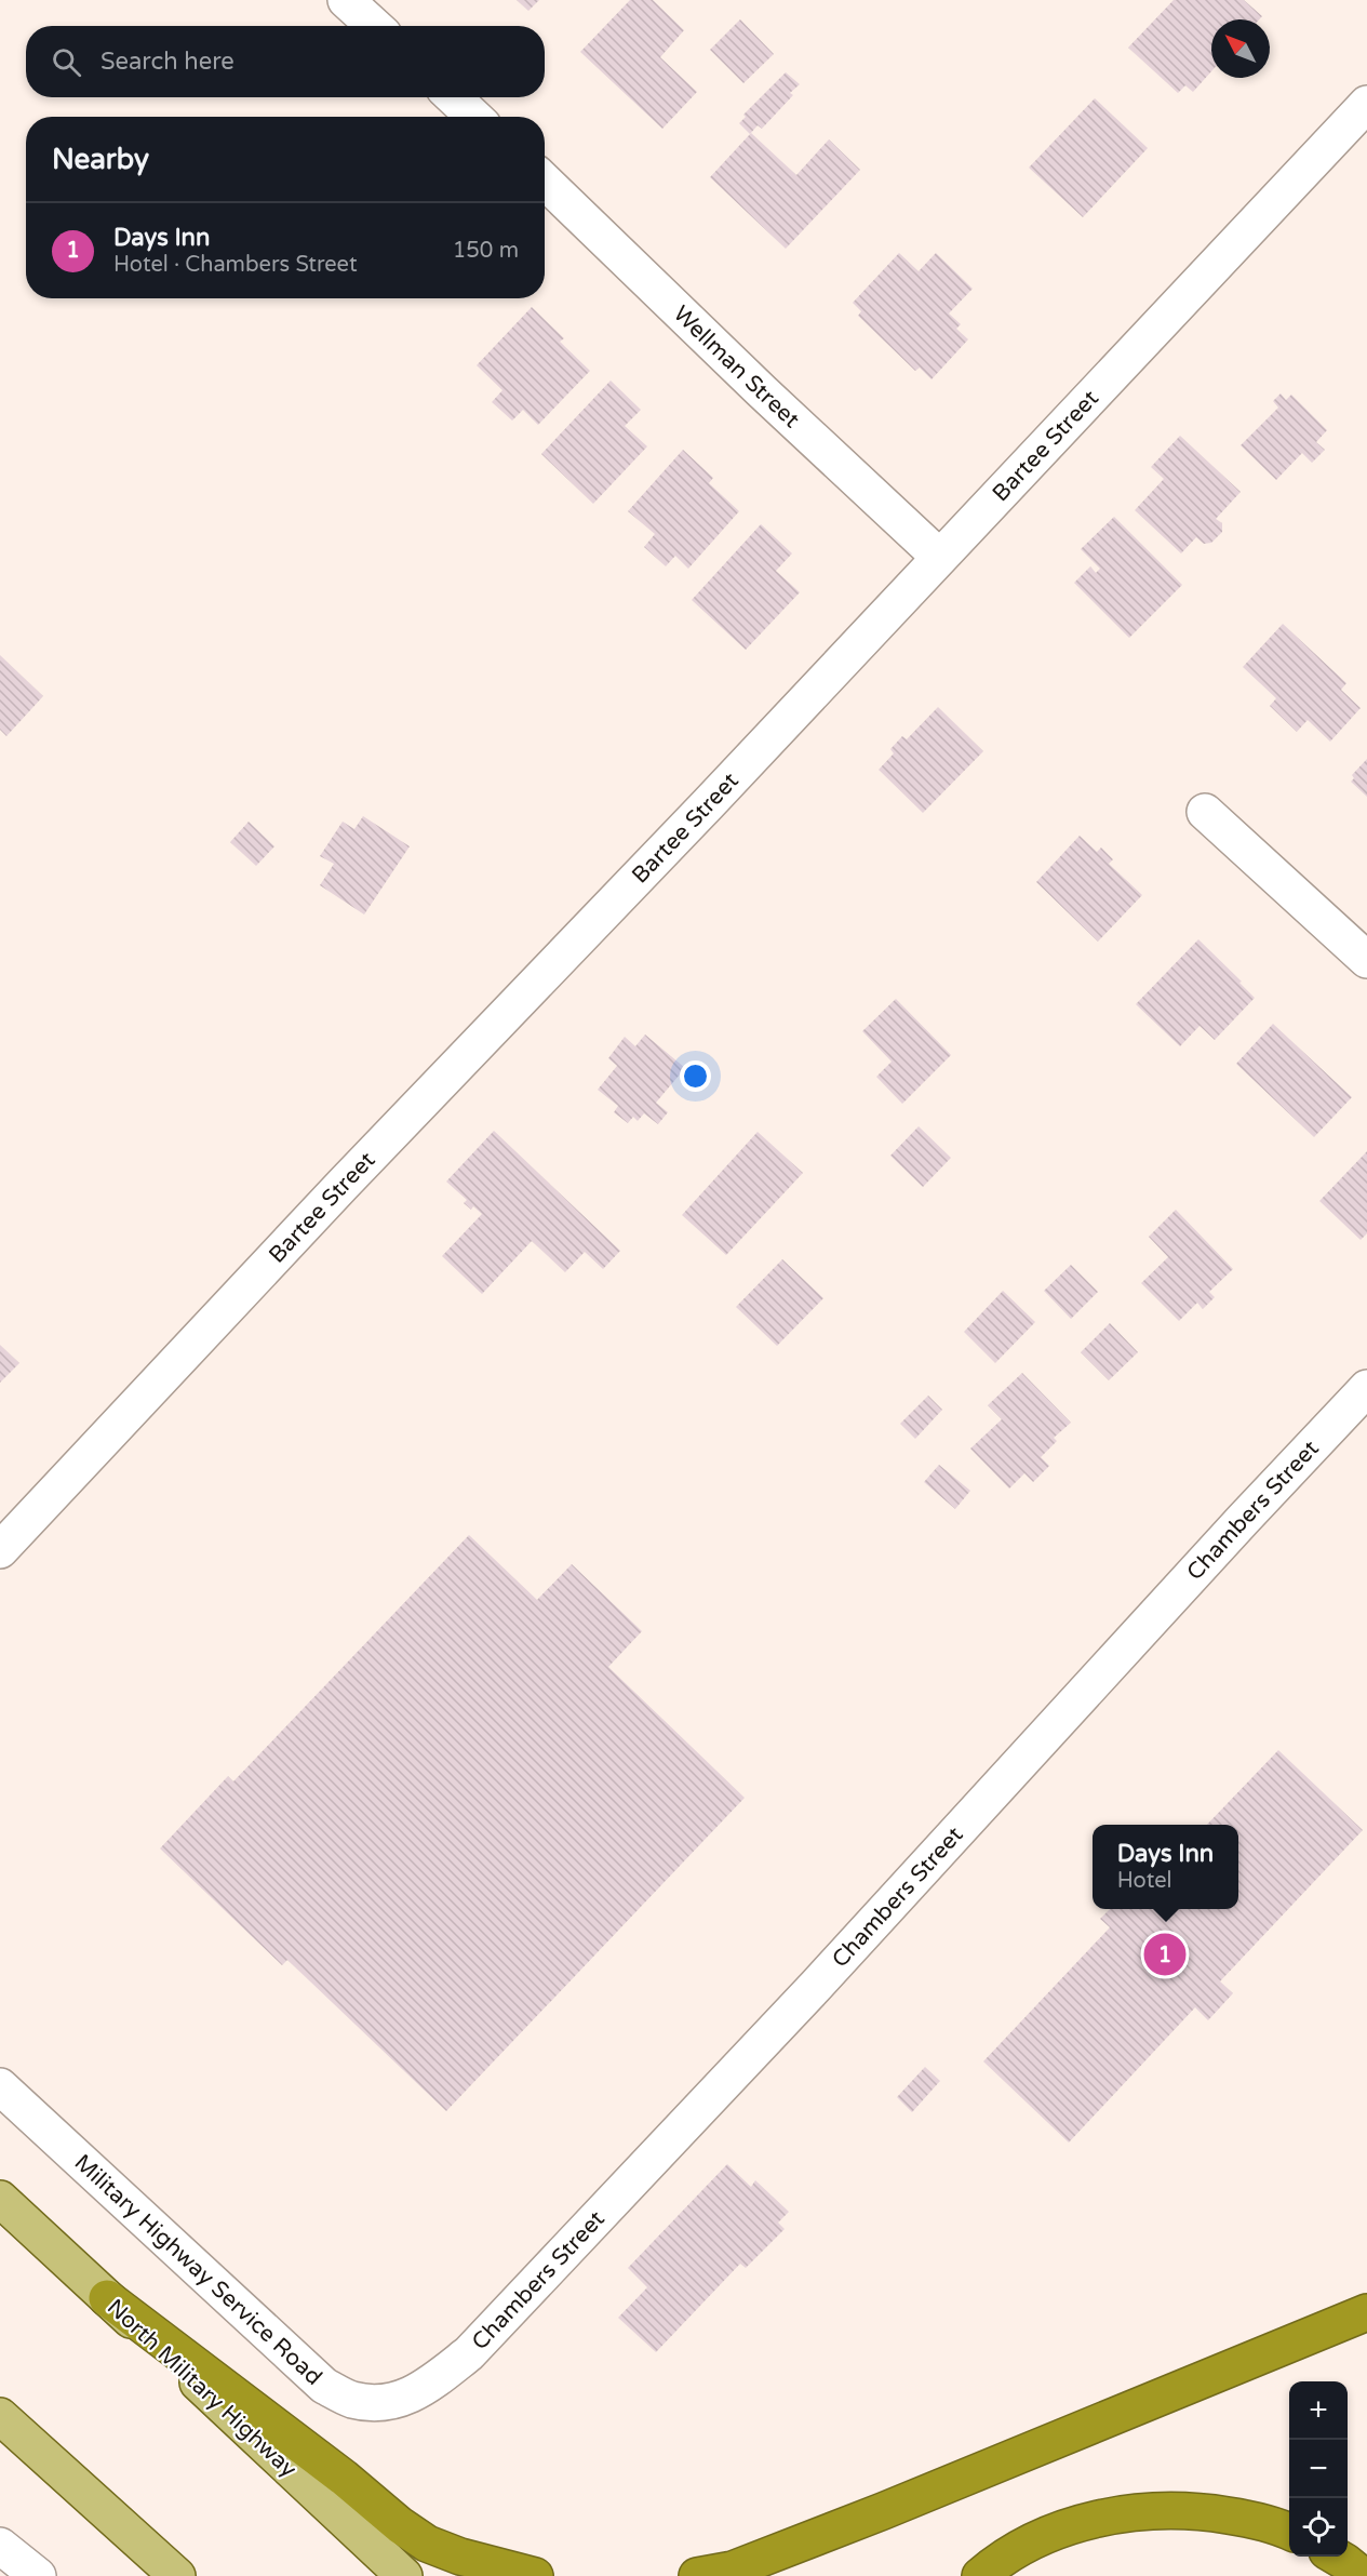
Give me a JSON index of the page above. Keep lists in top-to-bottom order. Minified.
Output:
{"streets":{"main road":["North Military Highway"],"street":["Wellman Street","Bartee Street","Chambers Street","Military Highway Service Road"]},"crossings":[["Wellman Street","Bartee Street"],["Chambers Street","Military Highway Service Road"]],"north":"top left","page":{"search":"Search here","heading":"Nearby","list":[{"mark":"1","name":"Days Inn","note":"Hotel · Chambers Street","value":"150 m"}],"popup":["Days Inn","Hotel"],"pins":"1","map_buttons":["+","−"]}}
